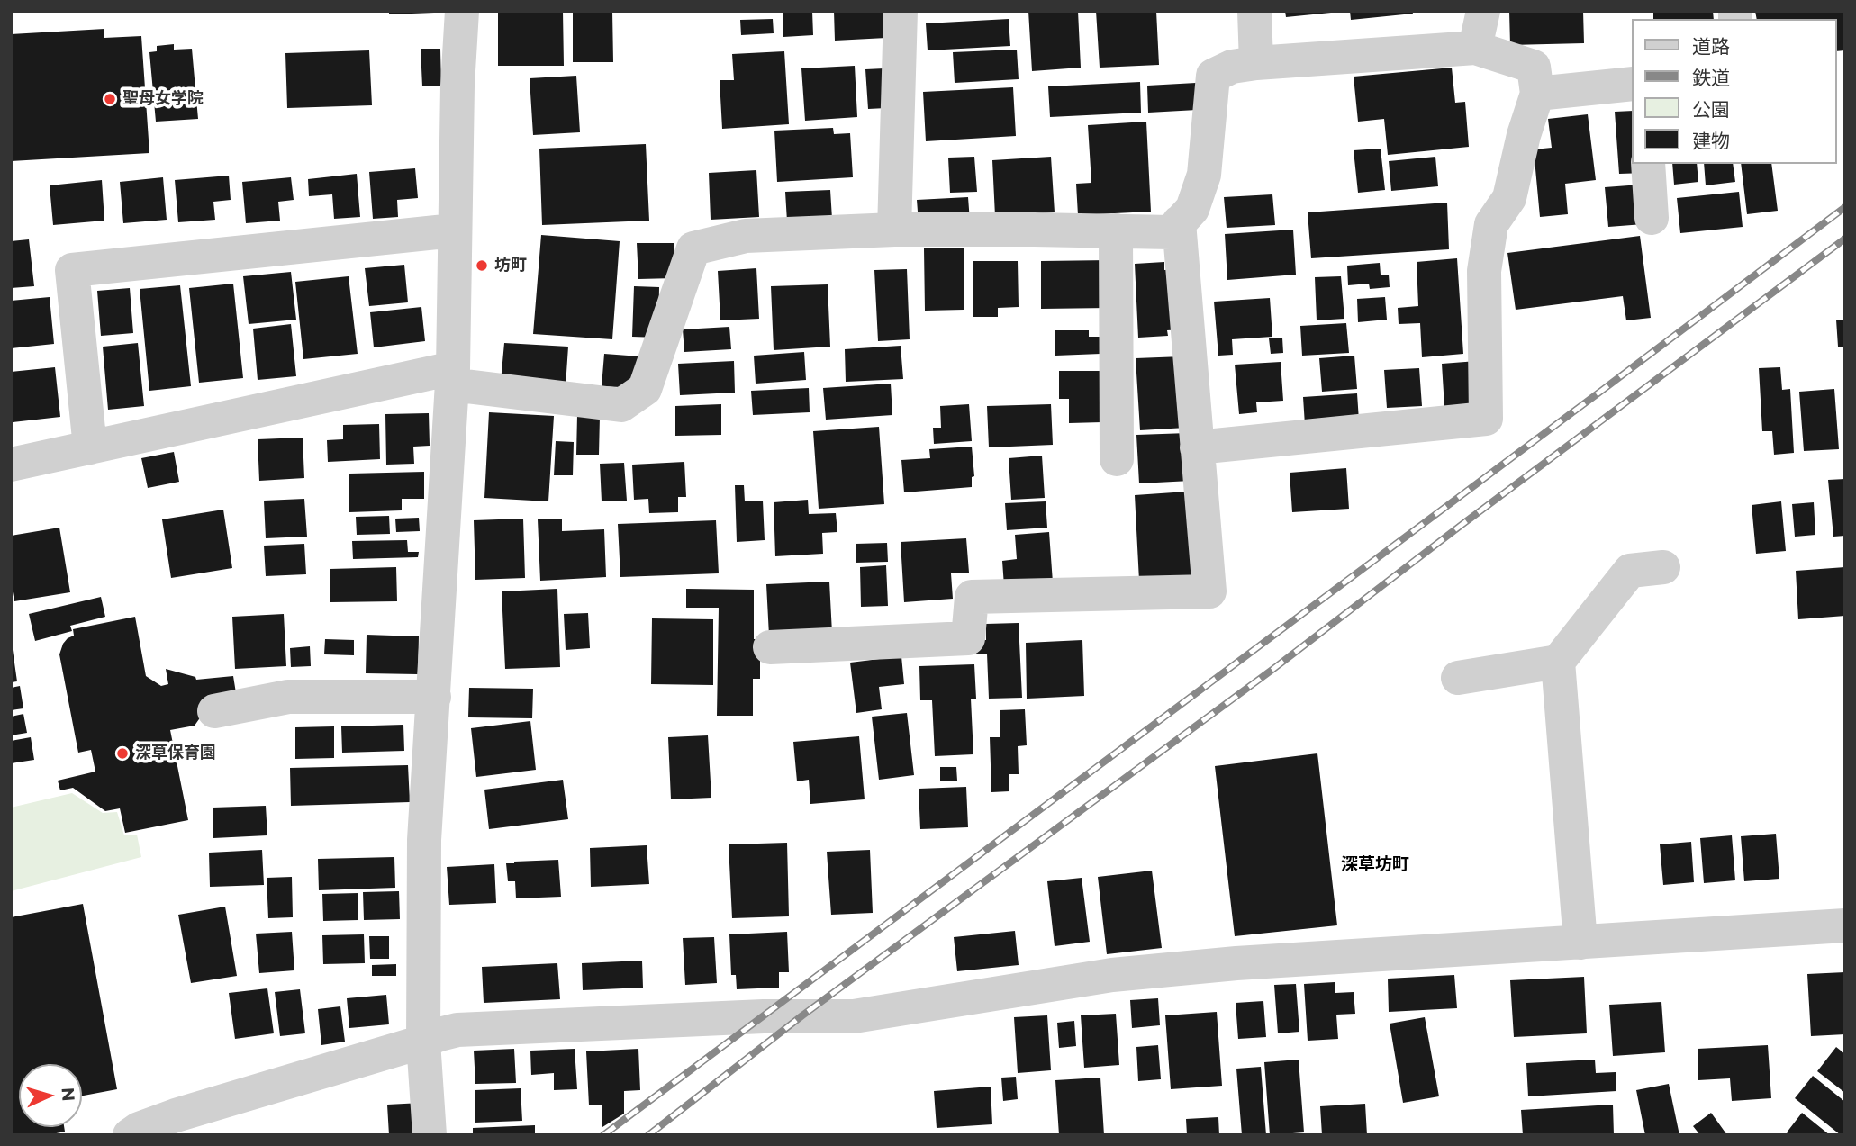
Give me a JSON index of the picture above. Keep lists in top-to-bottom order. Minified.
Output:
{"districts":["深草坊町"],"places":["聖母女学院","坊町","深草保育園"],"legend":["道路","鉄道","公園","建物"],"north":"right"}
